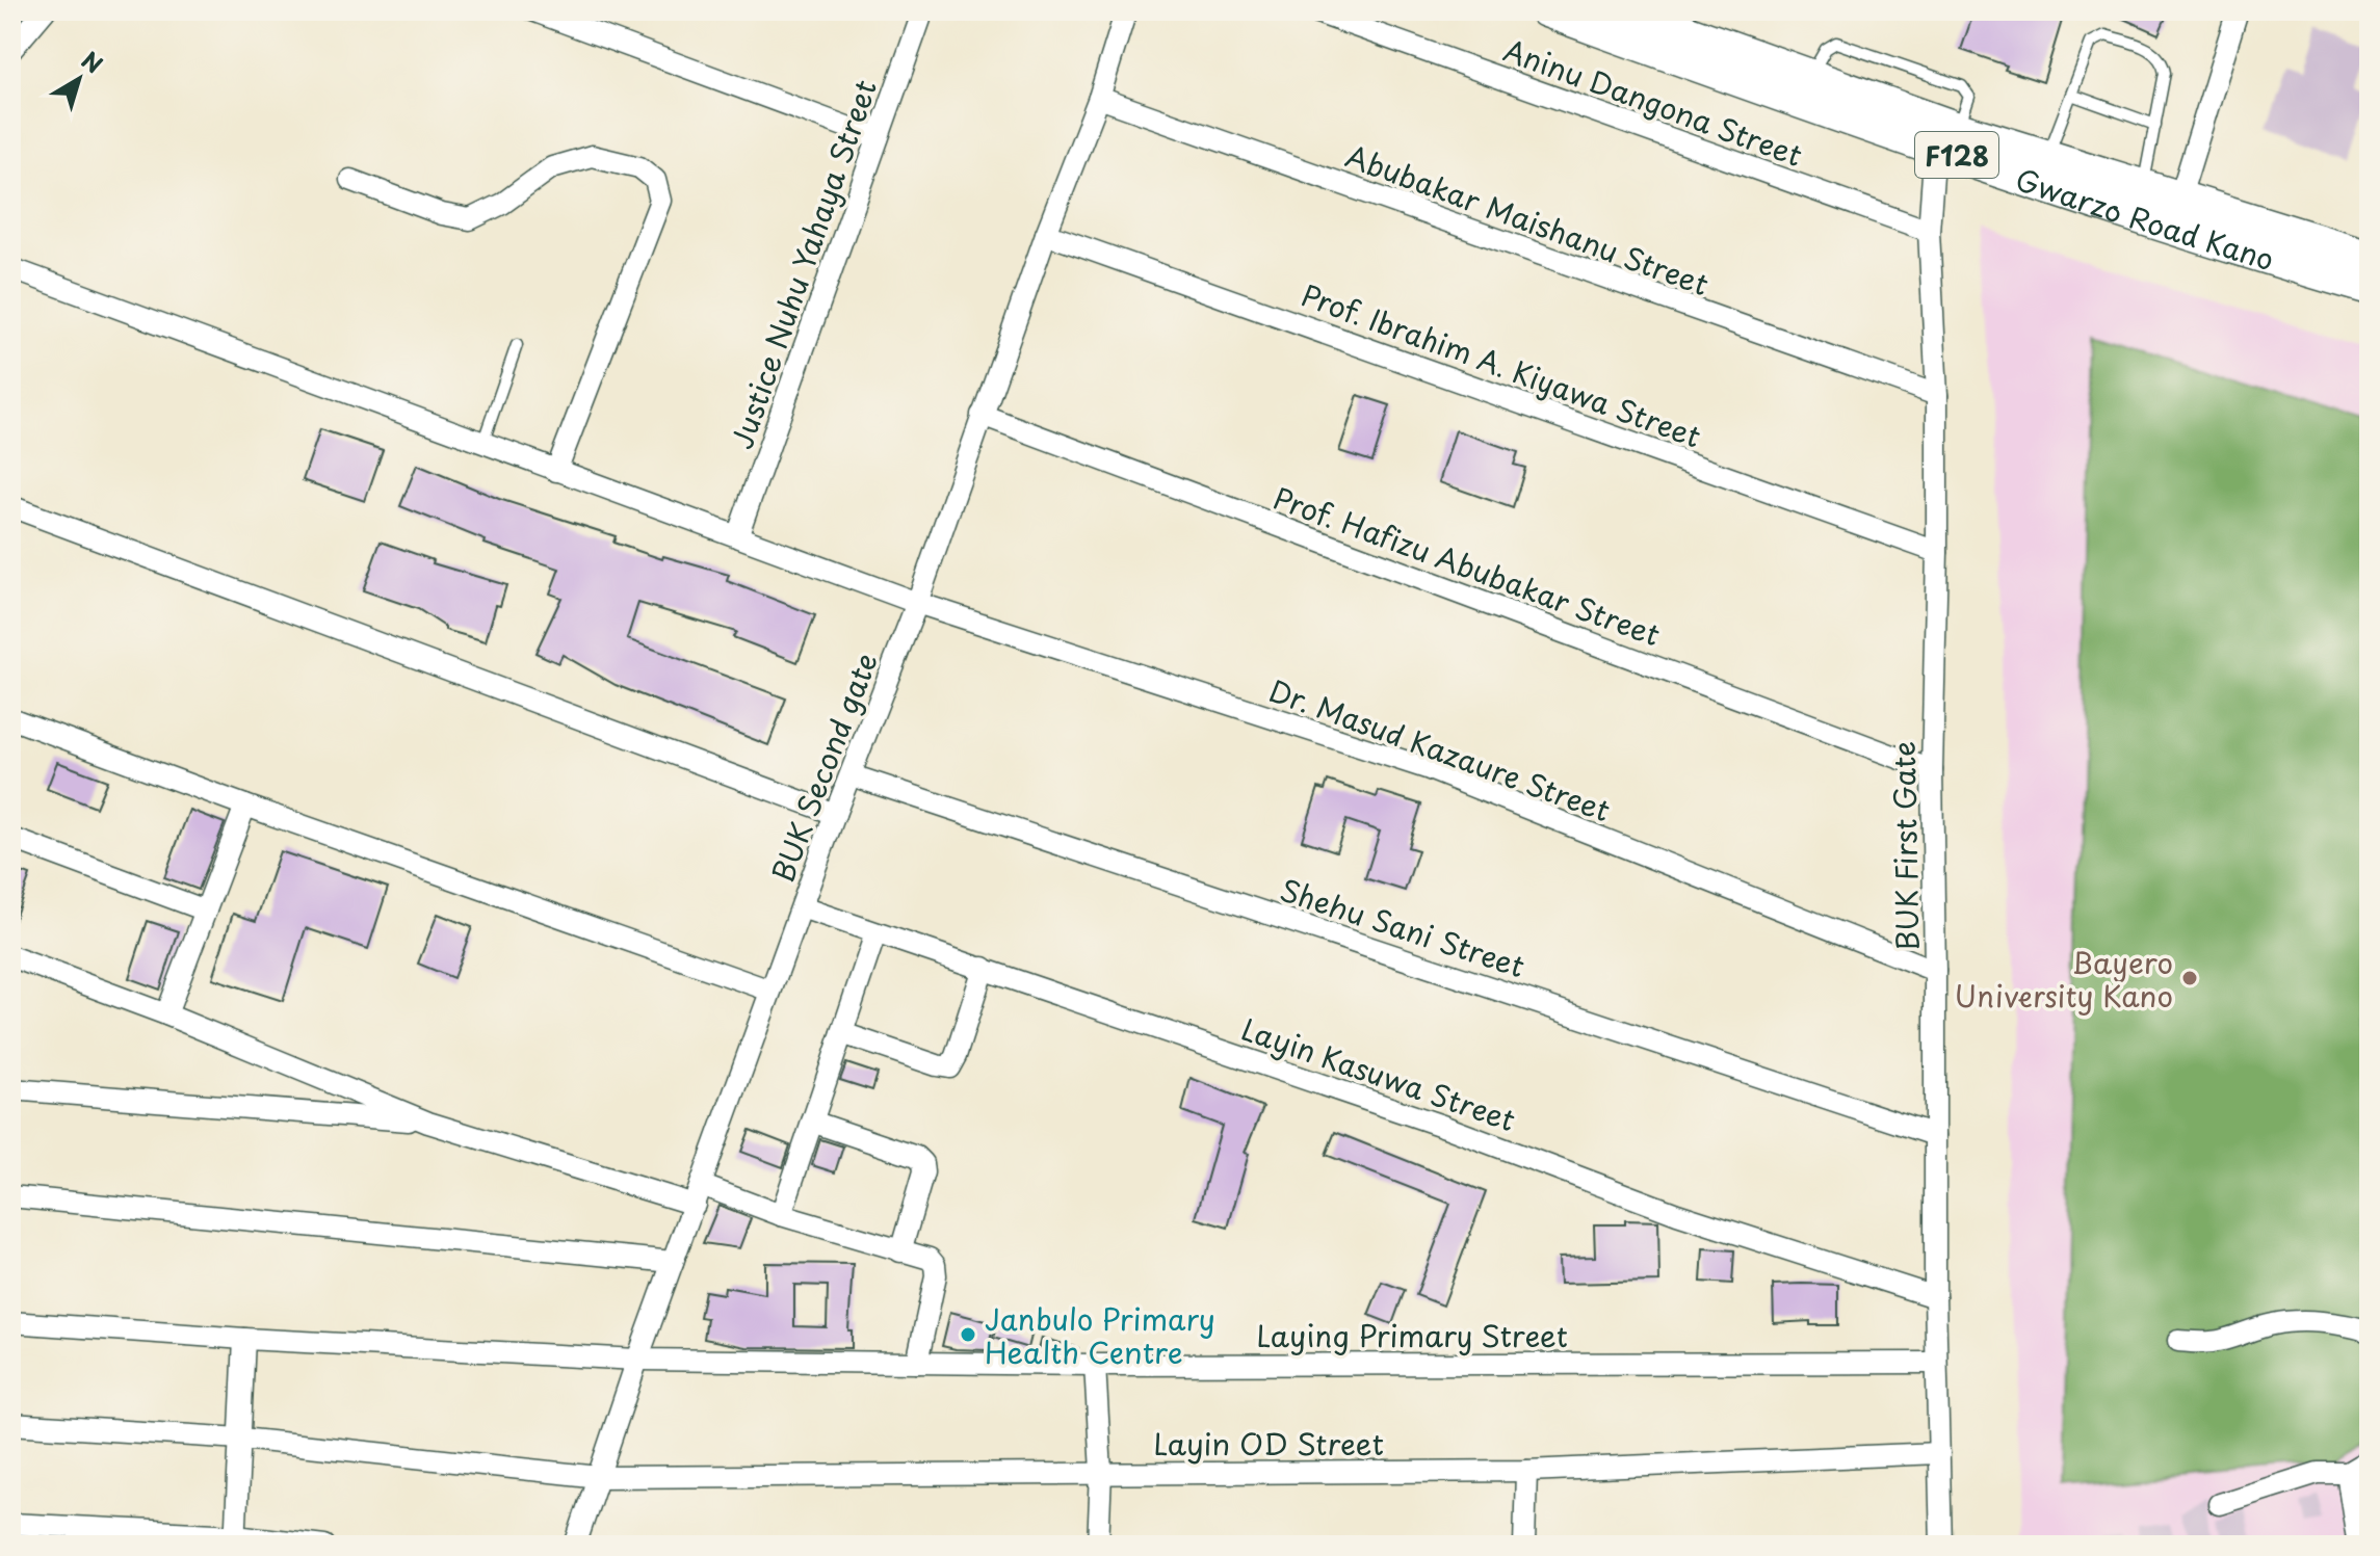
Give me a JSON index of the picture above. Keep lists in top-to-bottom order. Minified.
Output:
{"streets":{"main road":["F128","Gwarzo Road Kano"],"street":["Aninu Dangona Street","Abubakar Maishanu Street","Justice Nuhu Yahaya Street","Prof. Ibrahim A. Kiyawa Street","Prof. Hafizu Abubakar Street","Dr. Masud Kazaure Street","BUK Second gate","BUK First Gate","Shehu Sani Street","Layin Kasuwa Street","Laying Primary Street","Layin OD Street"]},"crossings":[["Aninu Dangona Street","BUK First Gate"],["F128","Gwarzo Road Kano"],["F128","BUK First Gate"],["Gwarzo Road Kano","BUK First Gate"],["Abubakar Maishanu Street","BUK Second gate"],["Abubakar Maishanu Street","BUK First Gate"],["Justice Nuhu Yahaya Street","Dr. Masud Kazaure Street"],["Prof. Ibrahim A. Kiyawa Street","BUK Second gate"],["Prof. Ibrahim A. Kiyawa Street","BUK First Gate"],["Prof. Hafizu Abubakar Street","BUK Second gate"],["Prof. Hafizu Abubakar Street","BUK First Gate"],["Dr. Masud Kazaure Street","BUK Second gate"],["Dr. Masud Kazaure Street","BUK First Gate"],["BUK Second gate","Shehu Sani Street"],["BUK Second gate","Layin Kasuwa Street"],["BUK Second gate","Laying Primary Street"],["BUK Second gate","Layin OD Street"],["BUK First Gate","Shehu Sani Street"],["BUK First Gate","Layin Kasuwa Street"],["BUK First Gate","Laying Primary Street"],["BUK First Gate","Layin OD Street"]],"places":["Bayero University Kano","Janbulo Primary Health Centre"],"north":"top right"}
